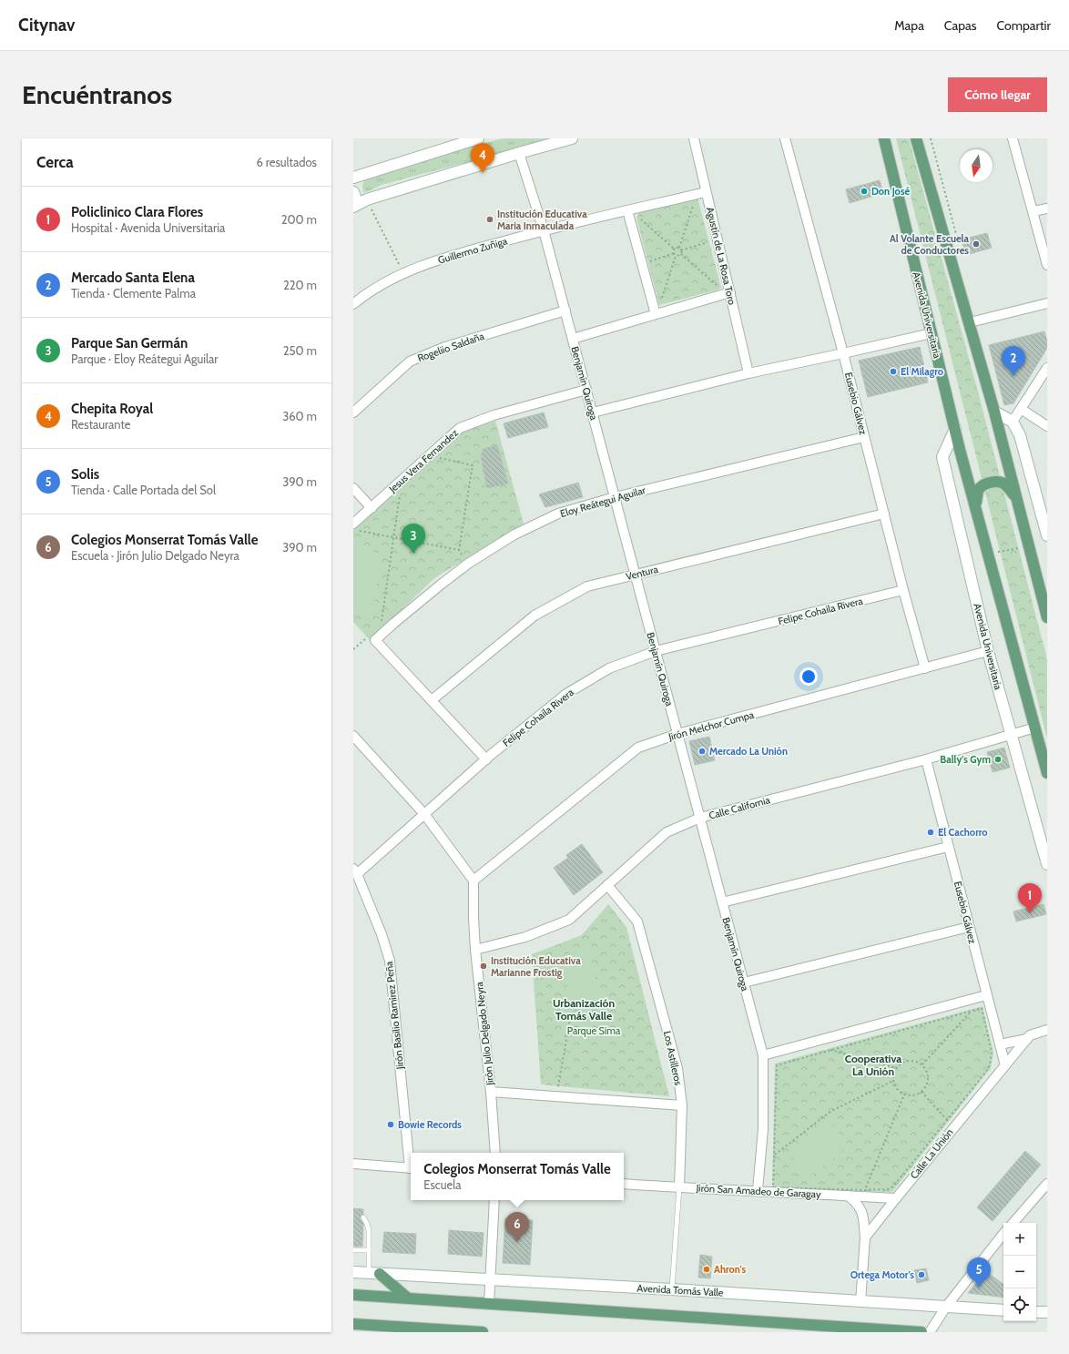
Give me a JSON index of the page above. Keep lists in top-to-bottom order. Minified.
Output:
{"streets":{"main road":["Avenida Universitaria","Avenida Tomás Valle"],"street":["Guillermo Zuñiga","Agustín de La Rosa Toro","Rogeliio Saldaña","Benjamín Quiroga","Eusebio Gálvez","Jesus Vera Fernandez","Eloy Reátegui Aguilar","Ventura","Felipe Cohaila Rivera","Jirón Melchor Cumpa","Calle California","Jirón Basilio Ramírez Peña","Jirón Julio Delgado Neyra","Los Astilleros","Calle La Unión","Jirón San Amadeo de Garagay"]},"crossings":[["Guillermo Zuñiga","Agustín de La Rosa Toro"],["Guillermo Zuñiga","Benjamín Quiroga"],["Avenida Universitaria","Jirón Melchor Cumpa"],["Avenida Universitaria","Calle California"],["Rogeliio Saldaña","Benjamín Quiroga"],["Benjamín Quiroga","Jesus Vera Fernandez"],["Benjamín Quiroga","Eloy Reátegui Aguilar"],["Benjamín Quiroga","Ventura"],["Benjamín Quiroga","Felipe Cohaila Rivera"],["Benjamín Quiroga","Jirón Melchor Cumpa"],["Benjamín Quiroga","Calle California"],["Benjamín Quiroga","Jirón San Amadeo de Garagay"],["Eusebio Gálvez","Eloy Reátegui Aguilar"],["Eusebio Gálvez","Ventura"],["Eusebio Gálvez","Felipe Cohaila Rivera"],["Eusebio Gálvez","Jirón Melchor Cumpa"],["Eusebio Gálvez","Calle California"],["Eusebio Gálvez","Calle La Unión"],["Felipe Cohaila Rivera","Jirón Basilio Ramírez Peña"],["Jirón Melchor Cumpa","Jirón Julio Delgado Neyra"],["Calle California","Jirón Julio Delgado Neyra"],["Calle California","Los Astilleros"],["Los Astilleros","Jirón San Amadeo de Garagay"],["Los Astilleros","Avenida Tomás Valle"],["Calle La Unión","Jirón San Amadeo de Garagay"]],"districts":["Urbanización Tomás Valle","Cooperativa La Unión"],"parks":["Parque Sima"],"places":["Don José","Institución Educativa Maria Inmaculada","Al Volante Escuela de Conductores","El Milagro","Mercado La Unión","Bally's Gym","El Cachorro","Institución Educativa Marianne Frostig","Bowie Records","Ahron's","Ortega Motor's"],"north":"bottom","page":{"header":"Citynav","nav":["Mapa","Capas","Compartir"],"buttons":"Cómo llegar","title":"Encuéntranos","heading":["Cerca","6 resultados"],"pins":["4","2","3","1","6","5"],"list":[{"mark":"1","name":"Policlinico Clara Flores","note":"Hospital · Avenida Universitaria","value":"200 m"},{"mark":"2","name":"Mercado Santa Elena","note":"Tienda · Clemente Palma","value":"220 m"},{"mark":"3","name":"Parque San Germán","note":"Parque · Eloy Reátegui Aguilar","value":"250 m"},{"mark":"4","name":"Chepita Royal","note":"Restaurante","value":"360 m"},{"mark":"5","name":"Solis","note":"Tienda · Calle Portada del Sol","value":"390 m"},{"mark":"6","name":"Colegios Monserrat Tomás Valle","note":"Escuela · Jirón Julio Delgado Neyra","value":"390 m"}],"popup":["Colegios Monserrat Tomás Valle","Escuela"],"map_buttons":["+","−"]}}
